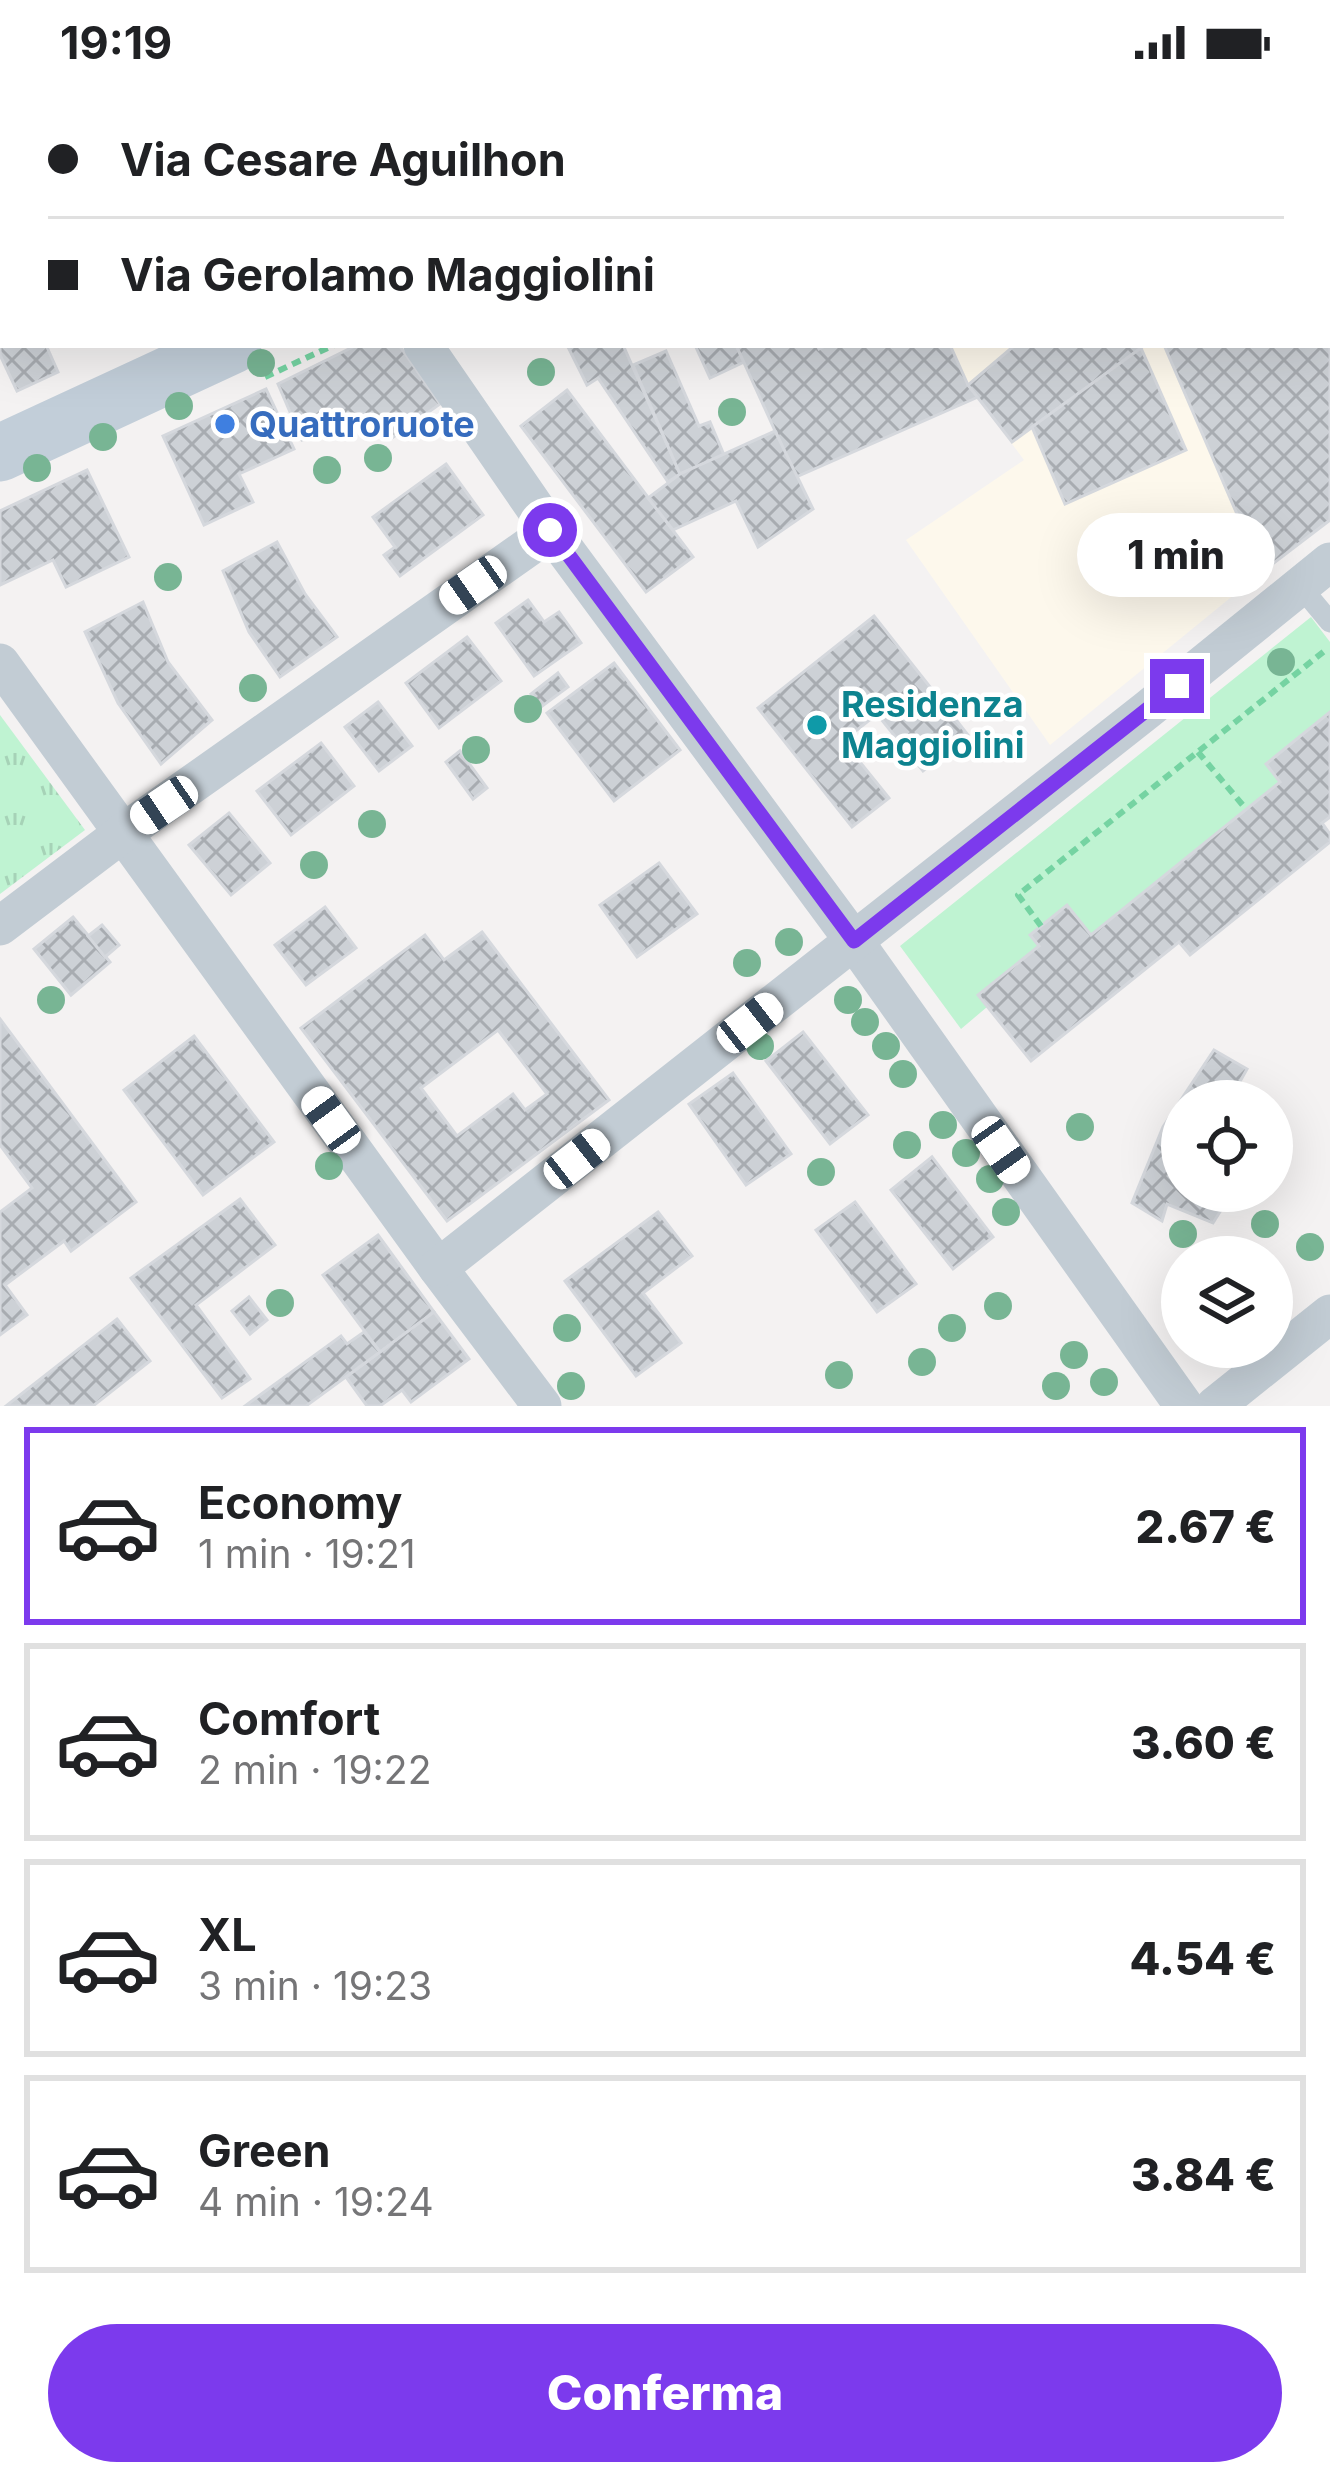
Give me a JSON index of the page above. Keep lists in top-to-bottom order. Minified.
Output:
{"places":["Quattroruote","Residenza Maggiolini"],"page":{"status":"19:19","banner":["Via Cesare Aguilhon","Via Gerolamo Maggiolini"],"bubble":"1 min","list":[{"name":"Economy","note":"1 min · 19:21","value":"2.67 €"},{"name":"Comfort","note":"2 min · 19:22","value":"3.60 €"},{"name":"XL","note":"3 min · 19:23","value":"4.54 €"},{"name":"Green","note":"4 min · 19:24","value":"3.84 €"}],"buttons":"Conferma"}}
